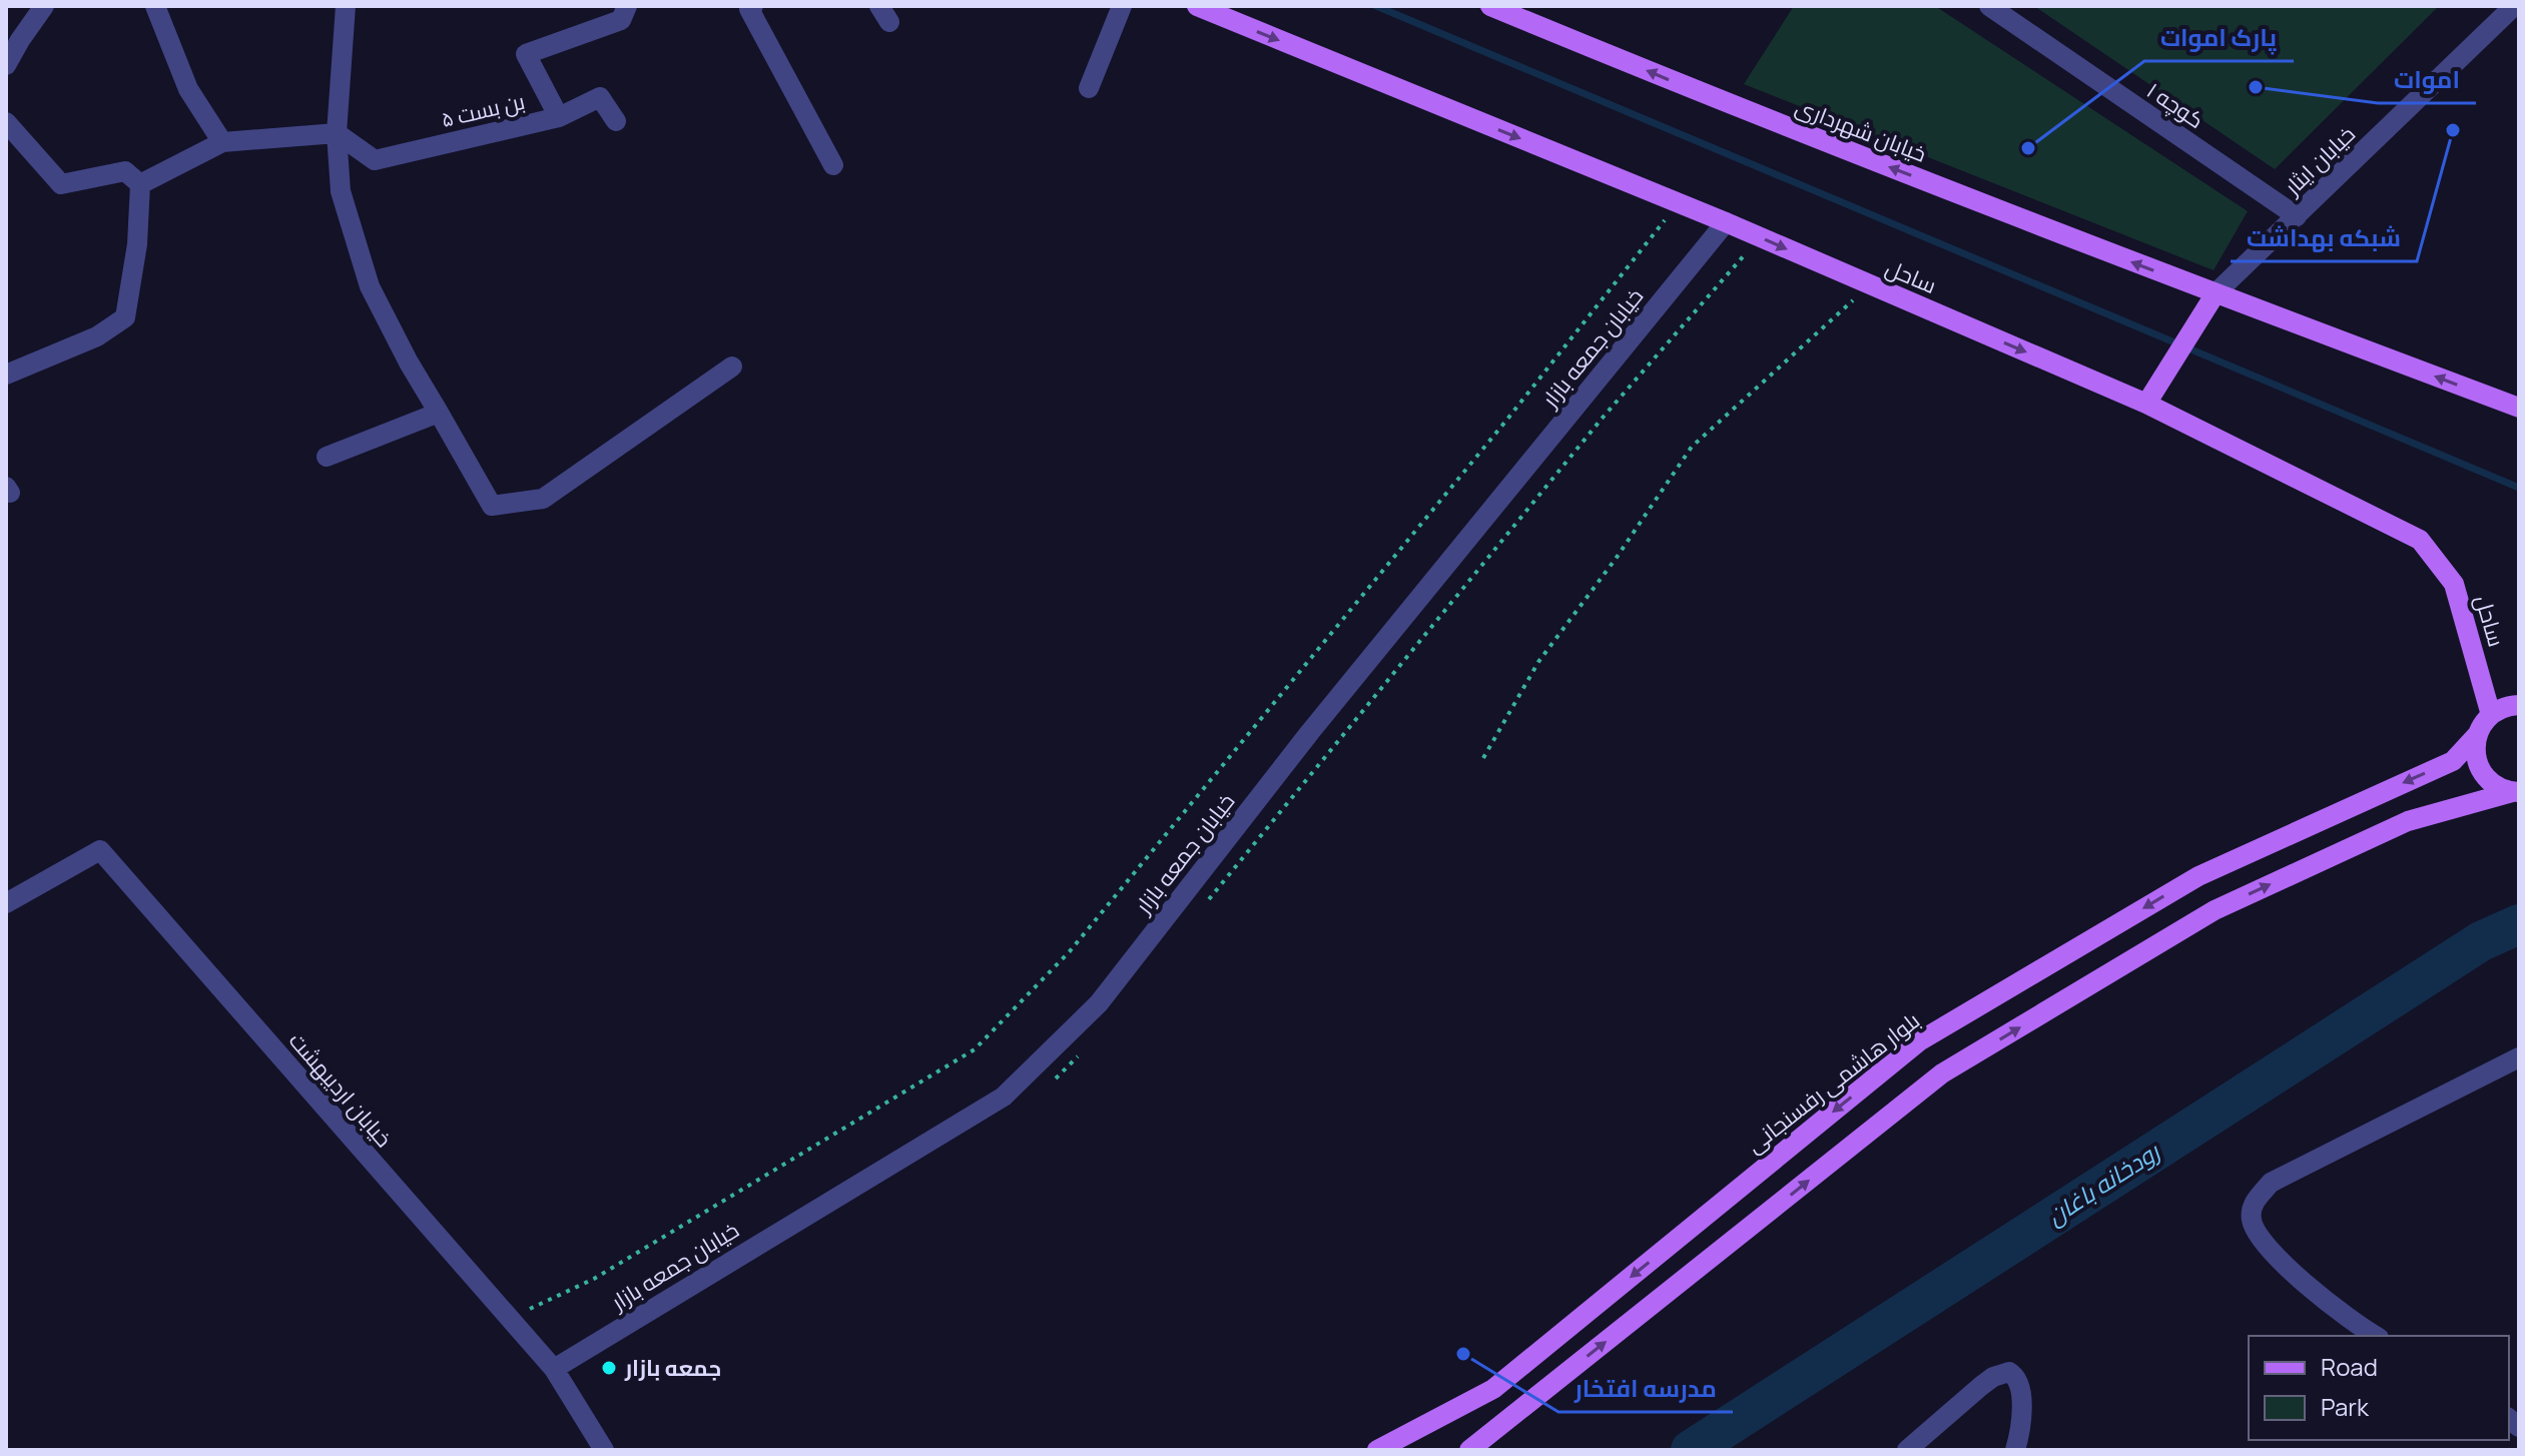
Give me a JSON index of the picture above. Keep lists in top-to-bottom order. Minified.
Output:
{"streets":{"main road":["خیابان شهرداری","ساحل","بلوار هاشمی رفسنجانی"],"street":["کوچه ۱","بن بست ۵","خیابان ایثار","خیابان جمعه بازار","خیابان اردیبهشت"]},"crossings":[["کوچه ۱","خیابان ایثار"],["خیابان شهرداری","خیابان ایثار"],["ساحل","خیابان جمعه بازار"],["ساحل","بلوار هاشمی رفسنجانی"],["خیابان جمعه بازار","خیابان اردیبهشت"]],"one_way":["خیابان شهرداری","ساحل"],"water":["رودخانه باغان"],"places":["اموات","شبکه بهداشت","پارک اموات","مدرسه افتخار","جمعه بازار"],"legend":["Road","Park"]}
